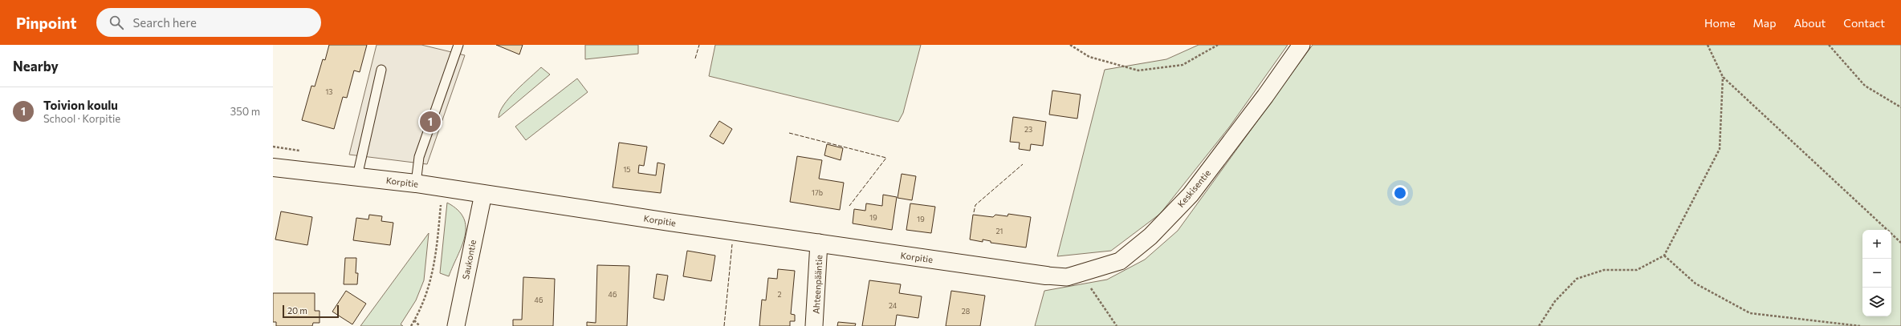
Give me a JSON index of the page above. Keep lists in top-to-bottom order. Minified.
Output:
{"streets":{"street":["Korpitie","Keskisentie","Saukontie","Ahteenpääntie"]},"crossings":[["Korpitie","Keskisentie"],["Korpitie","Saukontie"],["Korpitie","Ahteenpääntie"]],"house_numbers":["13","23","15","17b","19","19","21","46","2","46","24","28"],"scale_bar":"20 m","page":{"header":"Pinpoint","search":"Search here","nav":["Home","Map","About","Contact"],"heading":"Nearby","list":[{"mark":"1","name":"Toivion koulu","note":"School · Korpitie","value":"350 m"}],"pins":"1","map_buttons":["+","−"],"scale":"20 m"}}
